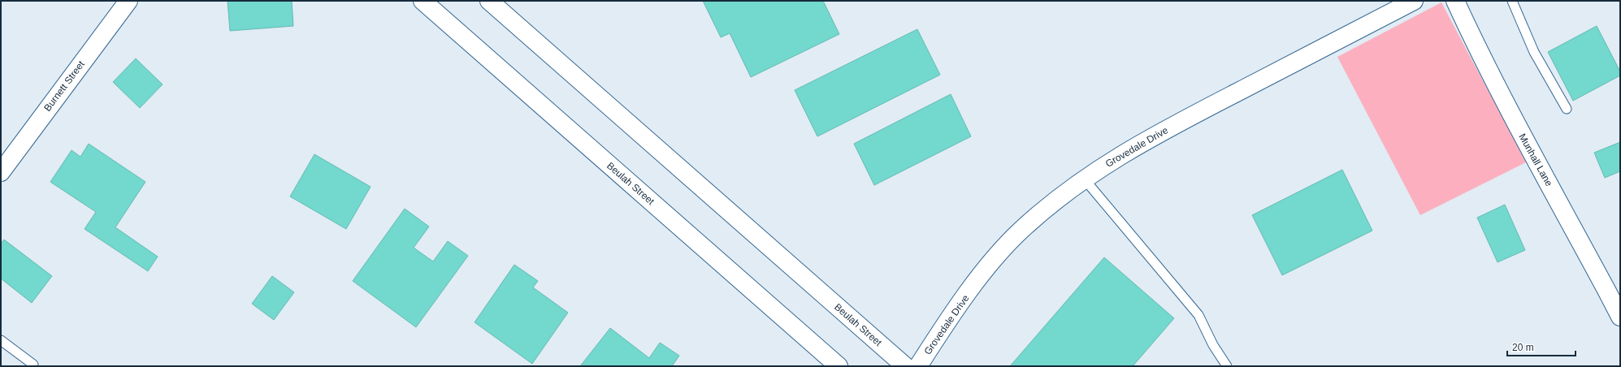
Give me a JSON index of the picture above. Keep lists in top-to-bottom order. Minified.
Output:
{"streets":{"street":["Burnett Street","Grovedale Drive","Munhall Lane","Beulah Street"]},"scale_bar":"20 m"}
